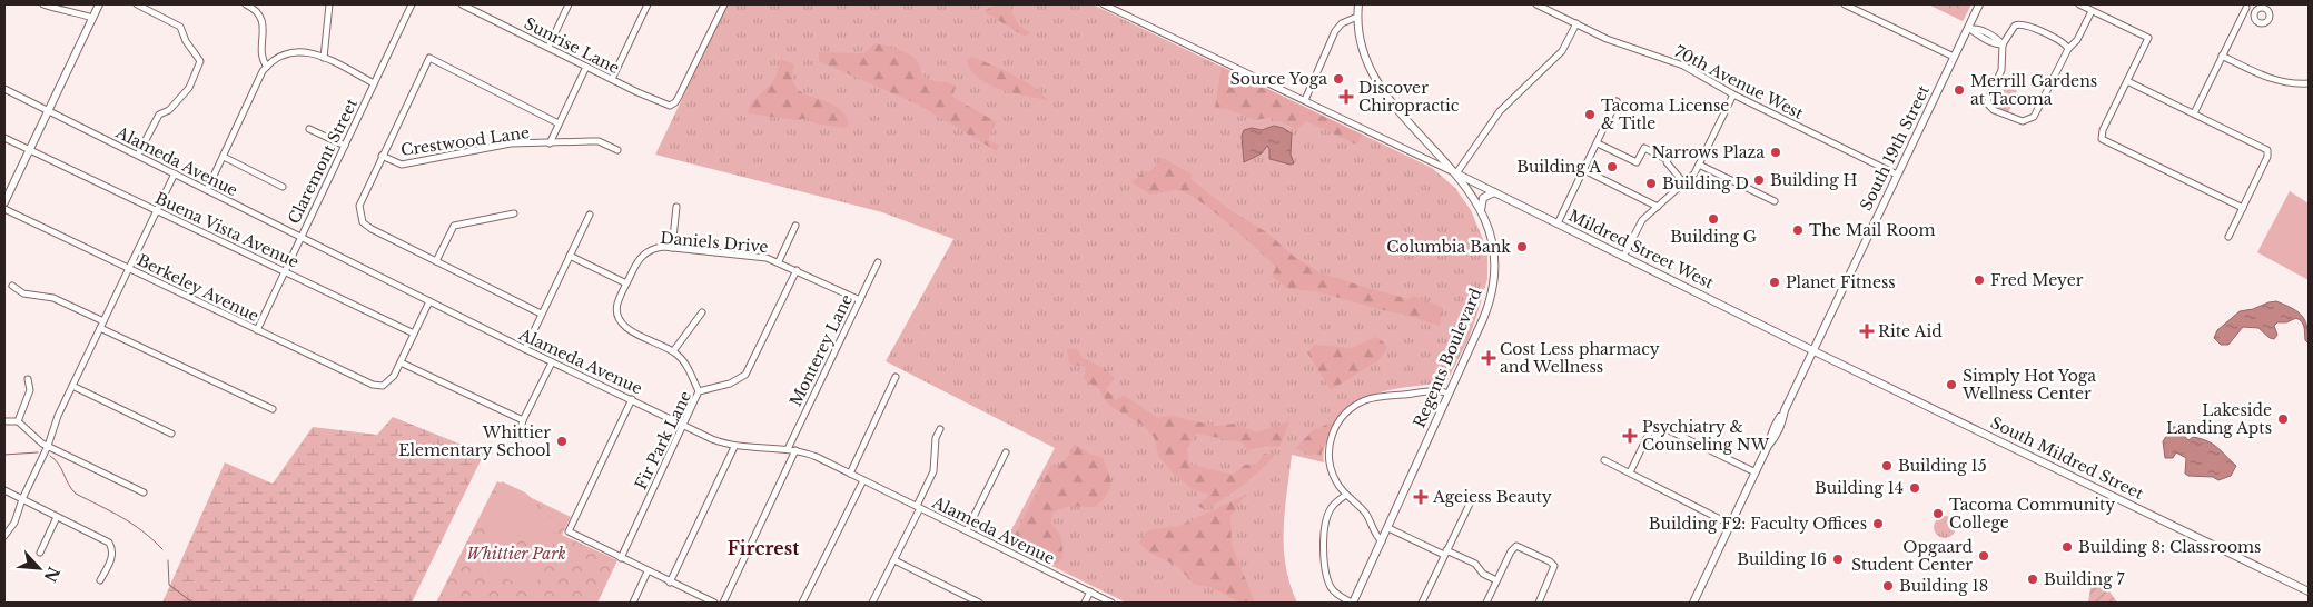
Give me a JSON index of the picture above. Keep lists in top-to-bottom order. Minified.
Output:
{"streets":{"main road":["South 19th Street","Mildred Street West","Regents Boulevard","South Mildred Street"],"street":["Sunrise Lane","70th Avenue West","Crestwood Lane","Alameda Avenue","Claremont Street","Buena Vista Avenue","Daniels Drive","Berkeley Avenue","Monterey Lane","Fir Park Lane"]},"crossings":[["70th Avenue West","South 19th Street"],["South 19th Street","Mildred Street West"],["South 19th Street","South Mildred Street"],["Alameda Avenue","Claremont Street"],["Alameda Avenue","Monterey Lane"],["Alameda Avenue","Fir Park Lane"],["Claremont Street","Buena Vista Avenue"],["Claremont Street","Berkeley Avenue"],["Daniels Drive","Monterey Lane"],["Daniels Drive","Fir Park Lane"],["Mildred Street West","Regents Boulevard"],["Mildred Street West","South Mildred Street"]],"districts":["Fircrest"],"parks":["Whittier Park"],"places":{"other":["Source Yoga","Merrill Gardens at Tacoma","Tacoma License & Title","Narrows Plaza","Building A","Building H","Building D","Building G","The Mail Room","Columbia Bank","Fred Meyer","Planet Fitness","Simply Hot Yoga Wellness Center","Lakeside Landing Apts","Whittier Elementary School","Building 15","Building 14","Tacoma Community College","Building F2: Faculty Offices","Building 8: Classrooms","Opgaard Student Center","Building 16","Building 7","Building 18"],"health":["Discover Chiropractic","Rite Aid","Cost Less pharmacy and Wellness","Psychiatry & Counseling NW","Ageiess Beauty"]},"north":"bottom right"}
